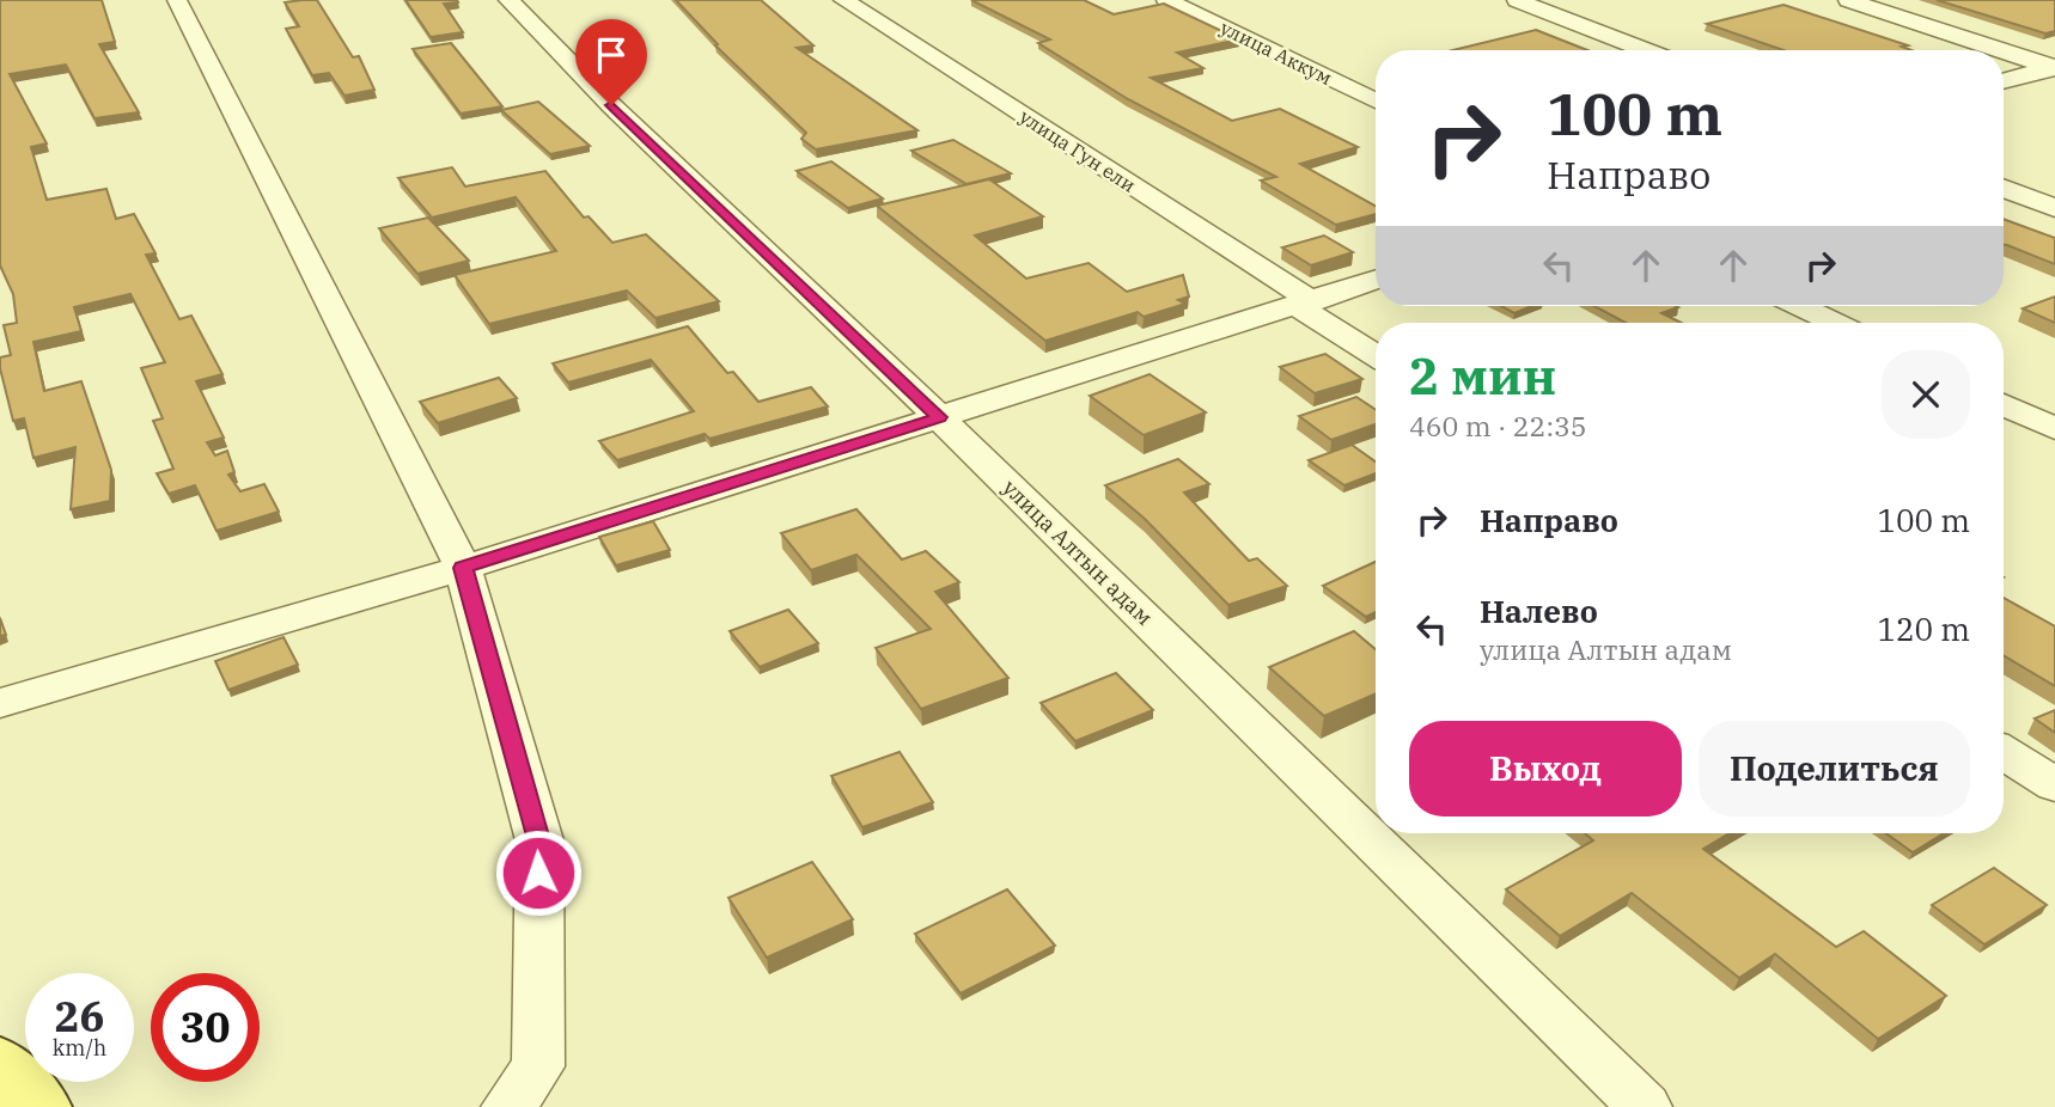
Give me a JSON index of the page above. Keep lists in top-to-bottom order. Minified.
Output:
{"streets":{"street":["улица Аккум","улица Гун ели","улица Алтын адам"]},"page":{"turn":["100 m","Направо"],"heading":["2 мин","460 m · 22:35"],"list":[{"name":"Направо","value":"100 m"},{"name":"Налево","note":"улица Алтын адам","value":"120 m"}],"buttons":["Выход","Поделиться"],"speed":"26 km/h","limit":"30"}}
